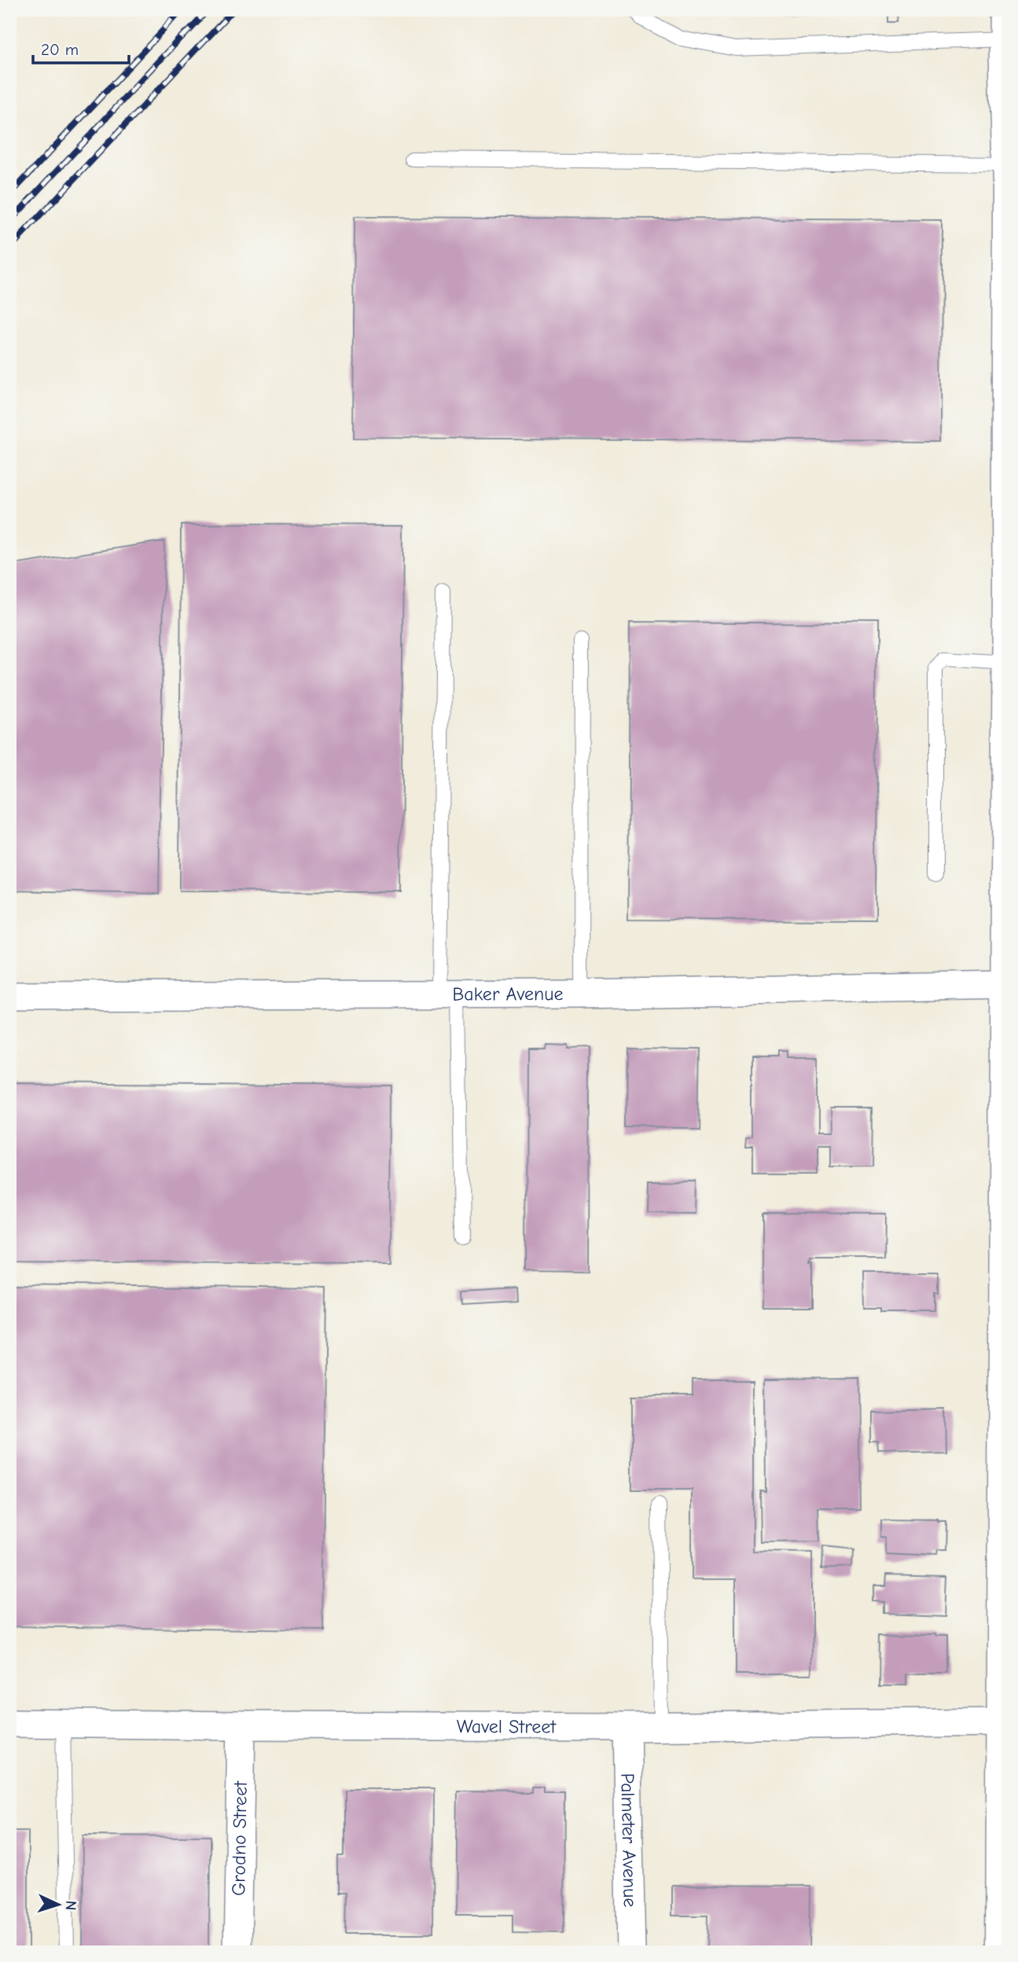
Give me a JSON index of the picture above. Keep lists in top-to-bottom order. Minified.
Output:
{"streets":{"street":["Baker Avenue","Wavel Street","Grodno Street","Palmeter Avenue"]},"crossings":[["Wavel Street","Grodno Street"],["Wavel Street","Palmeter Avenue"]],"scale_bar":"20 m","north":"right"}
